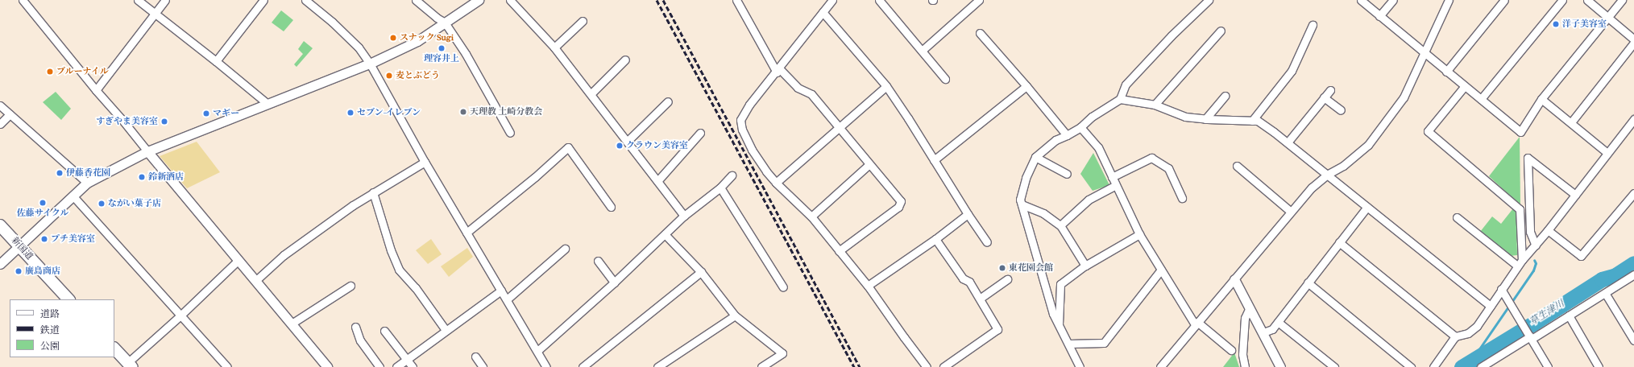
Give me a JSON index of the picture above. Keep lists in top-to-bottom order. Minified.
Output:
{"streets":{"main road":["新国道"]},"water":["草生津川"],"places":["洋子美容室","スナック Sugi","理容井上","ブルーナイル","麦とぶどう","天理教 土崎分教会","セブン-イレブン","マギー","すぎやま美容室","クラウン美容室","伊藤香花園","鈴新酒店","佐藤サイクル","ながい菓子店","プチ美容室","東花園会館","廣島商店"],"legend":["道路","鉄道","公園"]}
